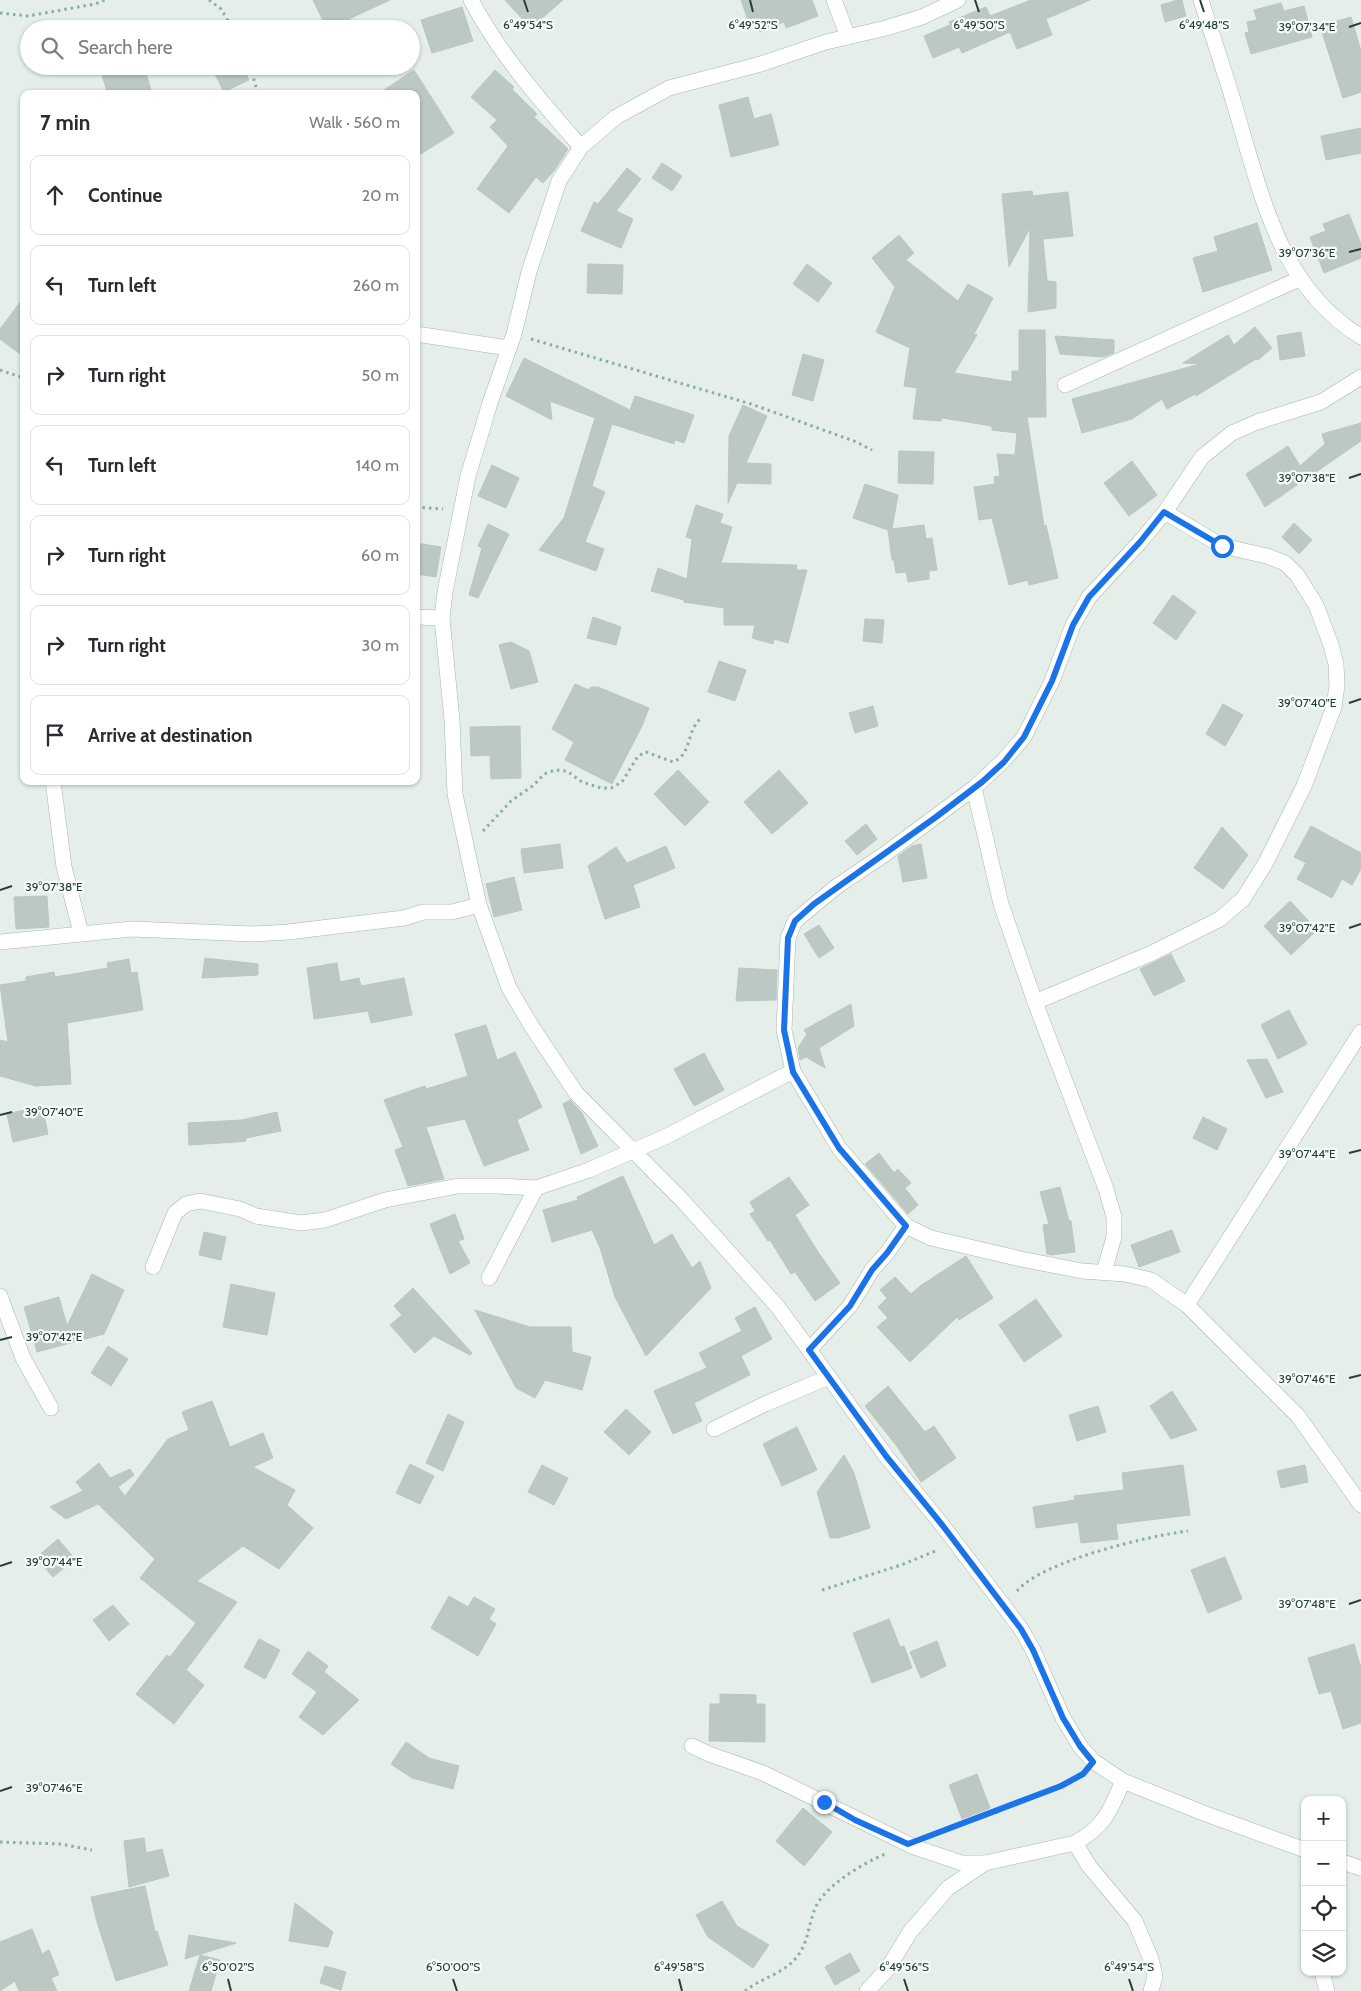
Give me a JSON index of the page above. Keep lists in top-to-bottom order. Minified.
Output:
{"page":{"search":"Search here","heading":["7 min","Walk · 560 m"],"list":[["Continue","20 m"],["Turn left","260 m"],["Turn right","50 m"],["Turn left","140 m"],["Turn right","60 m"],["Turn right","30 m"],"Arrive at destination"],"map_buttons":["+","−"]},"coordinates":["6°49'54\"S","6°49'52\"S","6°49'50\"S","6°49'48\"S","39°07'34\"E","39°07'36\"E","39°07'38\"E","39°07'40\"E","39°07'42\"E","39°07'44\"E","39°07'46\"E","39°07'48\"E","6°50'02\"S","6°50'00\"S","6°49'58\"S","6°49'56\"S"]}
